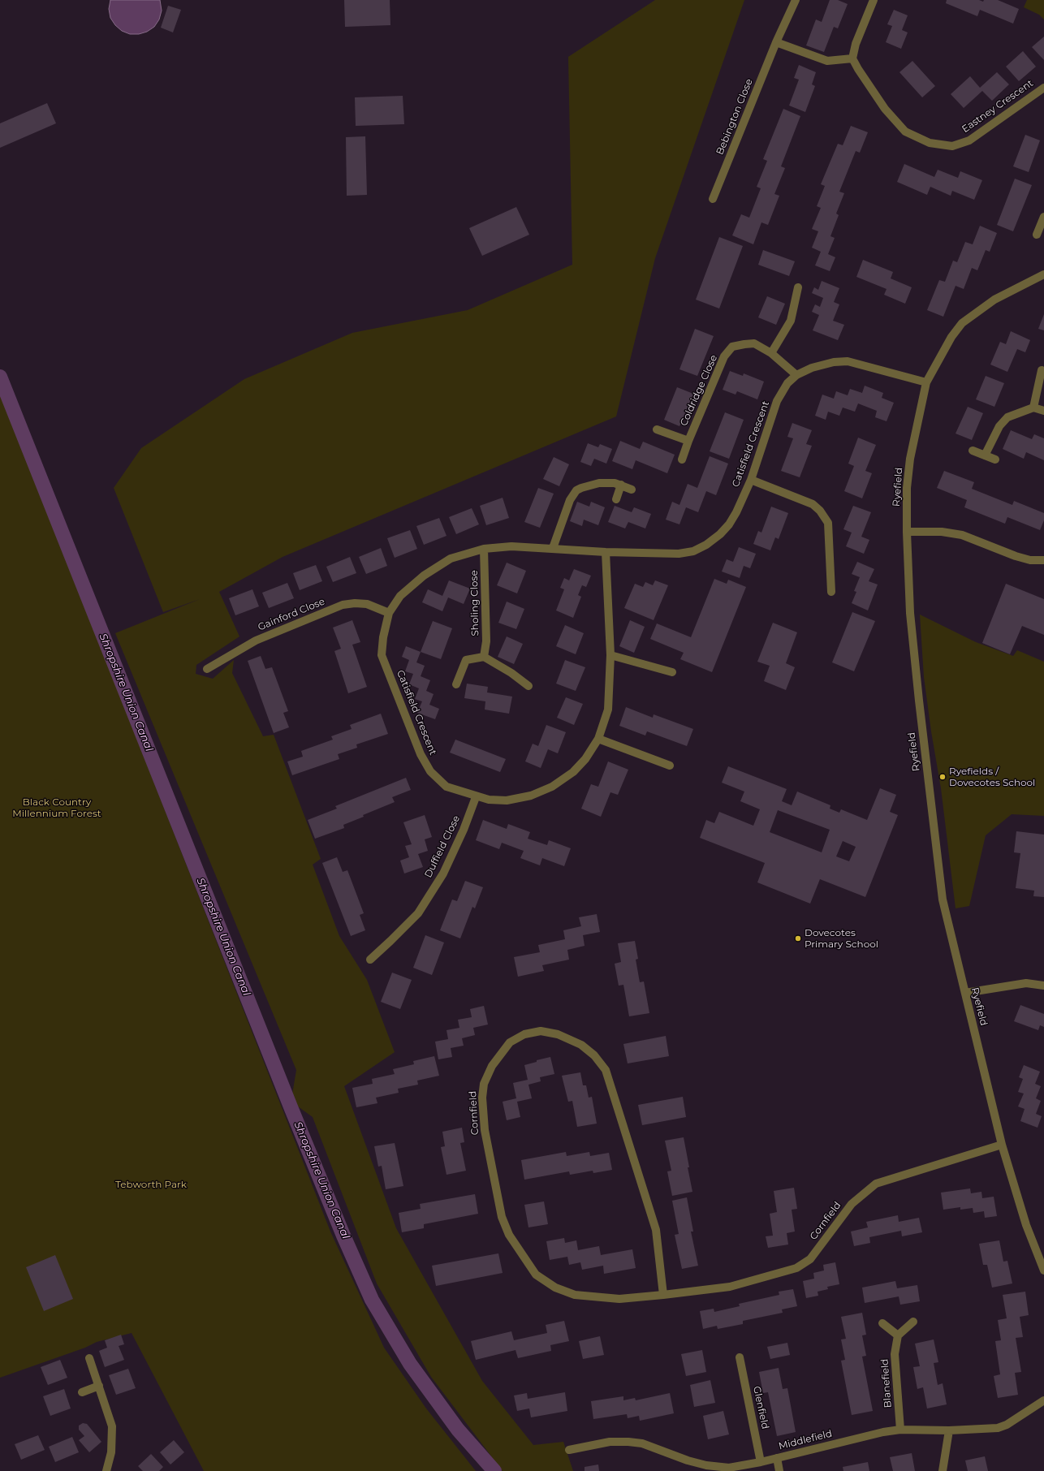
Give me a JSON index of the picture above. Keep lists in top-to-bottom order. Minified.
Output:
{"streets":{"street":["Eastney Crescent","Bebington Close","Coldridge Close","Catisfield Crescent","Ryefield","Sholing Close","Gainford Close","Duffield Close","Cornfield","Blanefield","Glenfield","Middlefield"]},"crossings":[["Coldridge Close","Catisfield Crescent"],["Catisfield Crescent","Ryefield"],["Catisfield Crescent","Sholing Close"],["Catisfield Crescent","Gainford Close"],["Catisfield Crescent","Duffield Close"],["Ryefield","Cornfield"],["Blanefield","Middlefield"],["Glenfield","Middlefield"]],"water":["Shropshire Union Canal"],"parks":["Black Country Millennium Forest","Tebworth Park"],"places":["Ryefields / Dovecotes School","Dovecotes Primary School"]}
